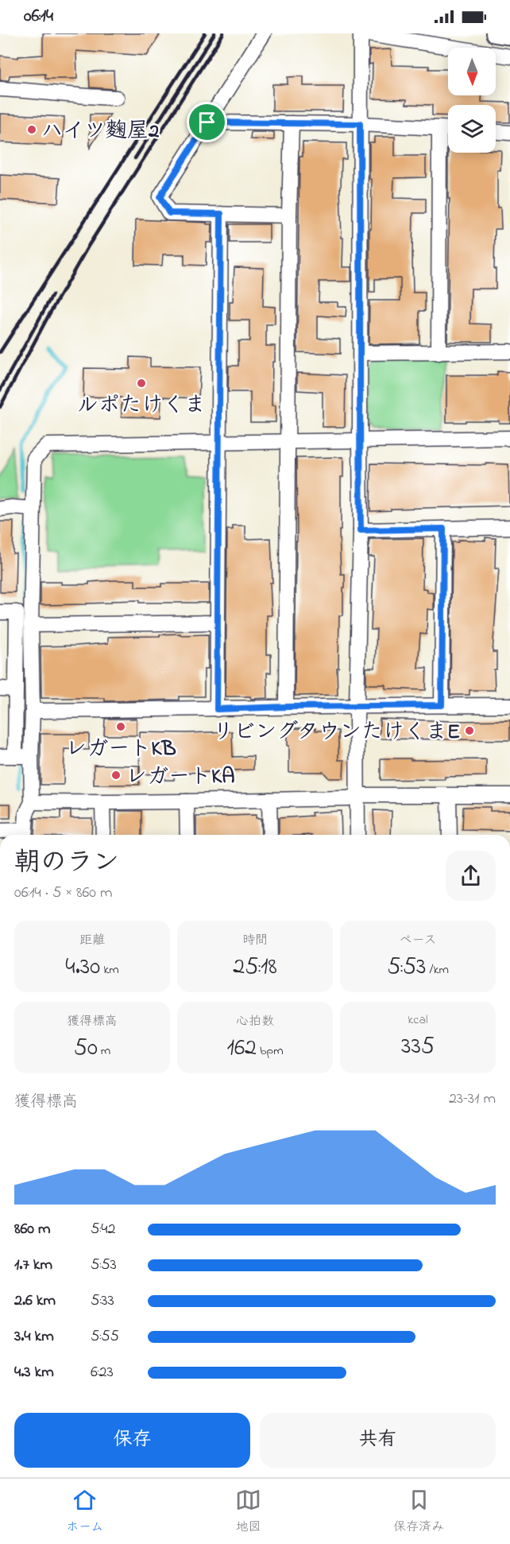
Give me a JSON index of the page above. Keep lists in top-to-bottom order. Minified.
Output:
{"places":["ハイツ麴屋2","ルポたけくま","レガートKB","リビングタウンたけくまE","レガートKA"],"north":"bottom","page":{"status":"06:14","heading":["朝のラン","06:14 · 5 × 860 m"],"stats":[["距離","4.30 km"],["時間","25:18"],["ペース","5:53 /km"],["獲得標高","50 m"],["心拍数","162 bpm"],["kcal","335"]],"chart":["獲得標高","23–31 m"],"list":[{"name":"860 m","note":"5:42"},{"name":"1.7 km","note":"5:53"},{"name":"2.6 km","note":"5:33"},{"name":"3.4 km","note":"5:55"},{"name":"4.3 km","note":"6:23"}],"buttons":["保存","共有"],"tabs":["ホーム","地図","保存済み"]}}
